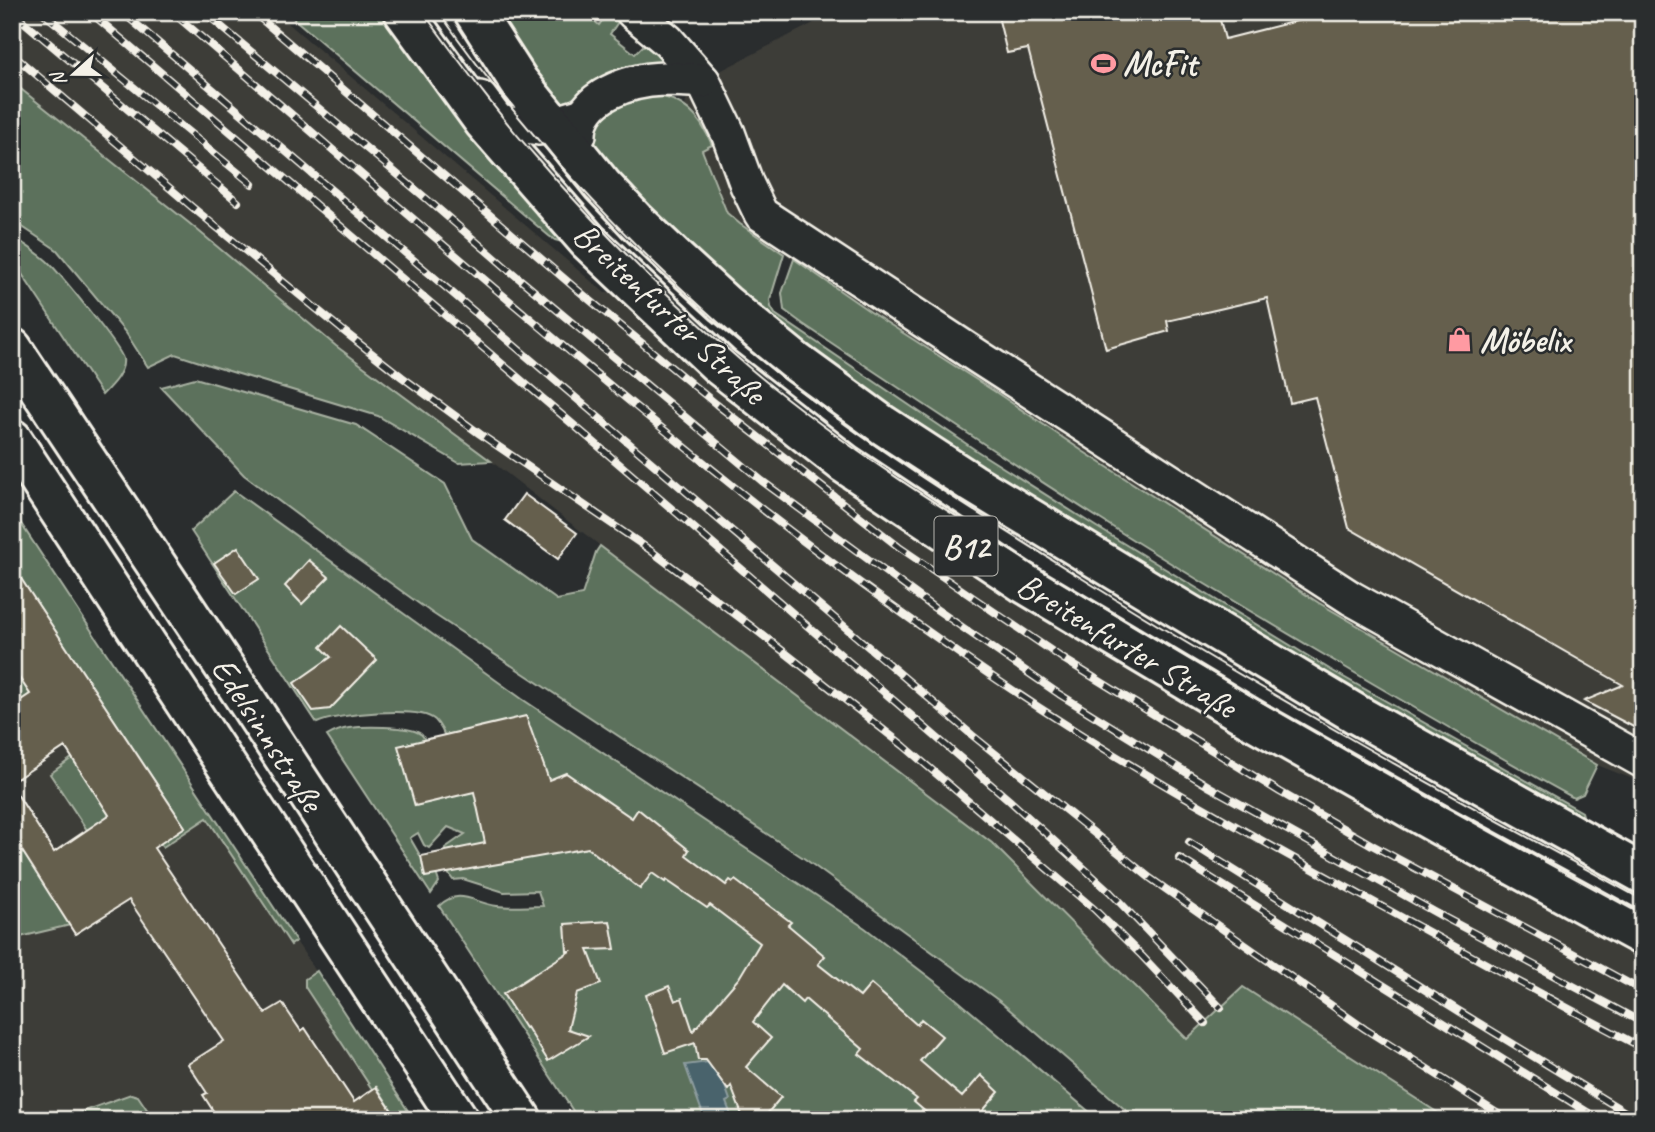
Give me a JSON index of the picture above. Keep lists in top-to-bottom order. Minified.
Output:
{"streets":{"main road":["Breitenfurter Straße","B12","Edelsinnstraße"]},"places":{"sports":["McFit"],"shop":["Möbelix"]},"north":"left"}
